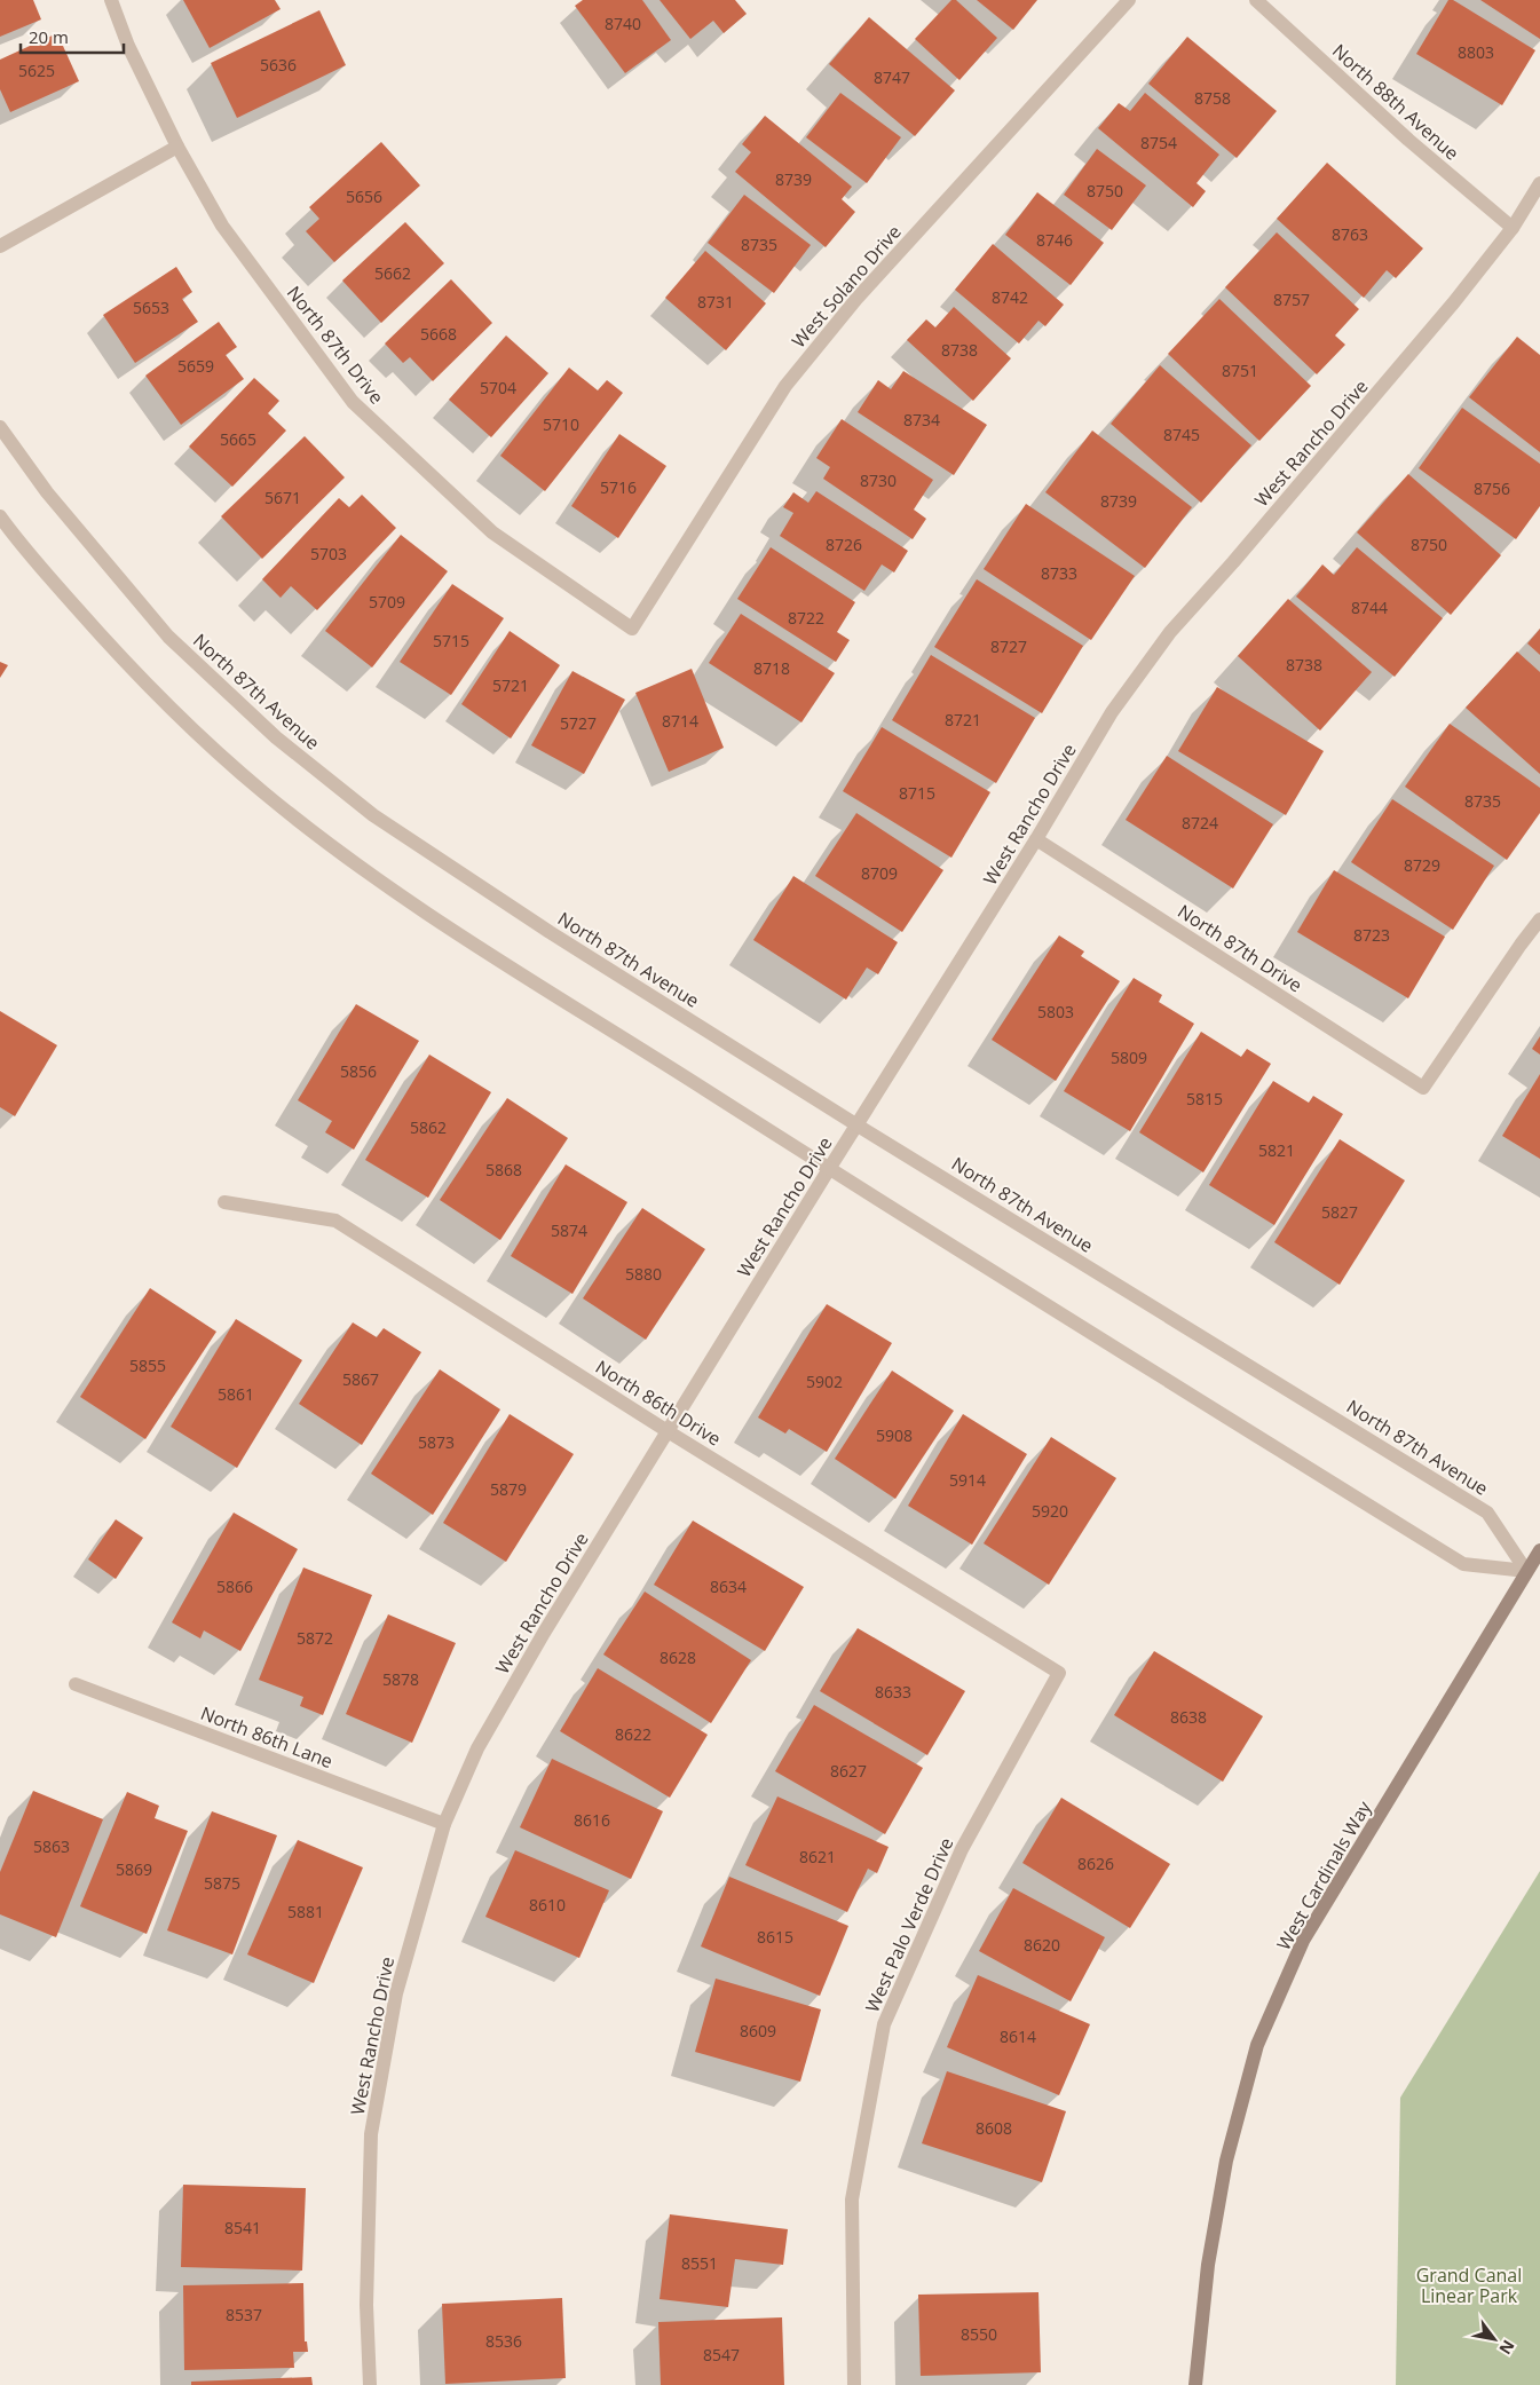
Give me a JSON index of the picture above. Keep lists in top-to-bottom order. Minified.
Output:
{"streets":{"main road":["West Cardinals Way"],"street":["North 88th Avenue","West Solano Drive","North 87th Drive","West Rancho Drive","North 87th Avenue","North 86th Drive","North 86th Lane","West Palo Verde Drive"]},"crossings":[["North 88th Avenue","West Rancho Drive"],["West Solano Drive","North 87th Drive"],["North 87th Drive","West Rancho Drive"],["West Rancho Drive","North 87th Avenue"],["West Rancho Drive","North 86th Drive"],["West Rancho Drive","North 86th Lane"],["North 87th Avenue","West Cardinals Way"],["North 86th Drive","West Palo Verde Drive"]],"parks":["Grand Canal Linear Park"],"house_numbers":["8740","8803","5636","5625","8747","8758","8754","8739","8750","5656","8763","8746","8735","5662","8742","8757","8731","5653","5668","8738","5659","8751","5704","8734","5710","8745","5665","8730","5716","8756","5671","8739","8726","8750","5703","8733","5709","8744","8722","5715","8727","8738","8718","5721","8721","8714","5727","8715","8735","8724","8729","8709","8723","5803","5809","5856","5815","5862","5821","5868","5827","5874","5880","5855","5867","5902","5861","5908","5873","5914","5879","5920","5866","8634","5872","8628","5878","8633","8638","8622","8627","8616","5863","8621","8626","5869","5875","8610","5881","8615","8620","8609","8614","8608","8541","8551","8537","8550","8536","8547"],"scale_bar":"20 m","north":"bottom right"}
